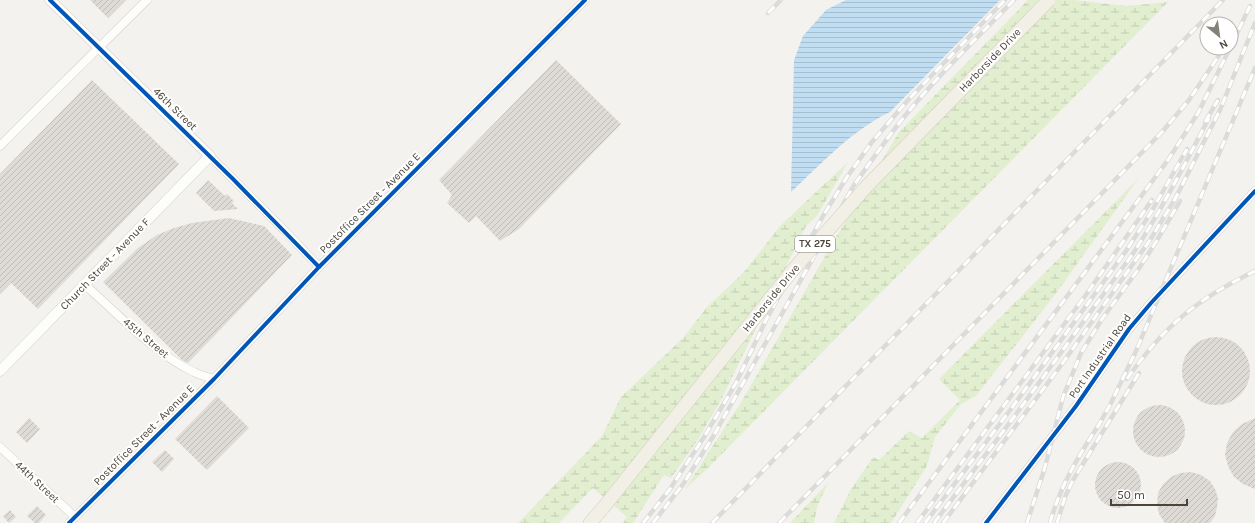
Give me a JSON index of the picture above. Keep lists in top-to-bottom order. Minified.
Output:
{"streets":{"main road":["Harborside Drive","TX 275"],"street":["46th Street","Postoffice Street - Avenue E","Church Street - Avenue F","45th Street","Port Industrial Road","44th Street"]},"crossings":[["46th Street","Postoffice Street - Avenue E"],["46th Street","Church Street - Avenue F"],["Postoffice Street - Avenue E","45th Street"],["Postoffice Street - Avenue E","44th Street"],["Church Street - Avenue F","45th Street"]],"scale_bar":"50 m","north":"bottom right"}
